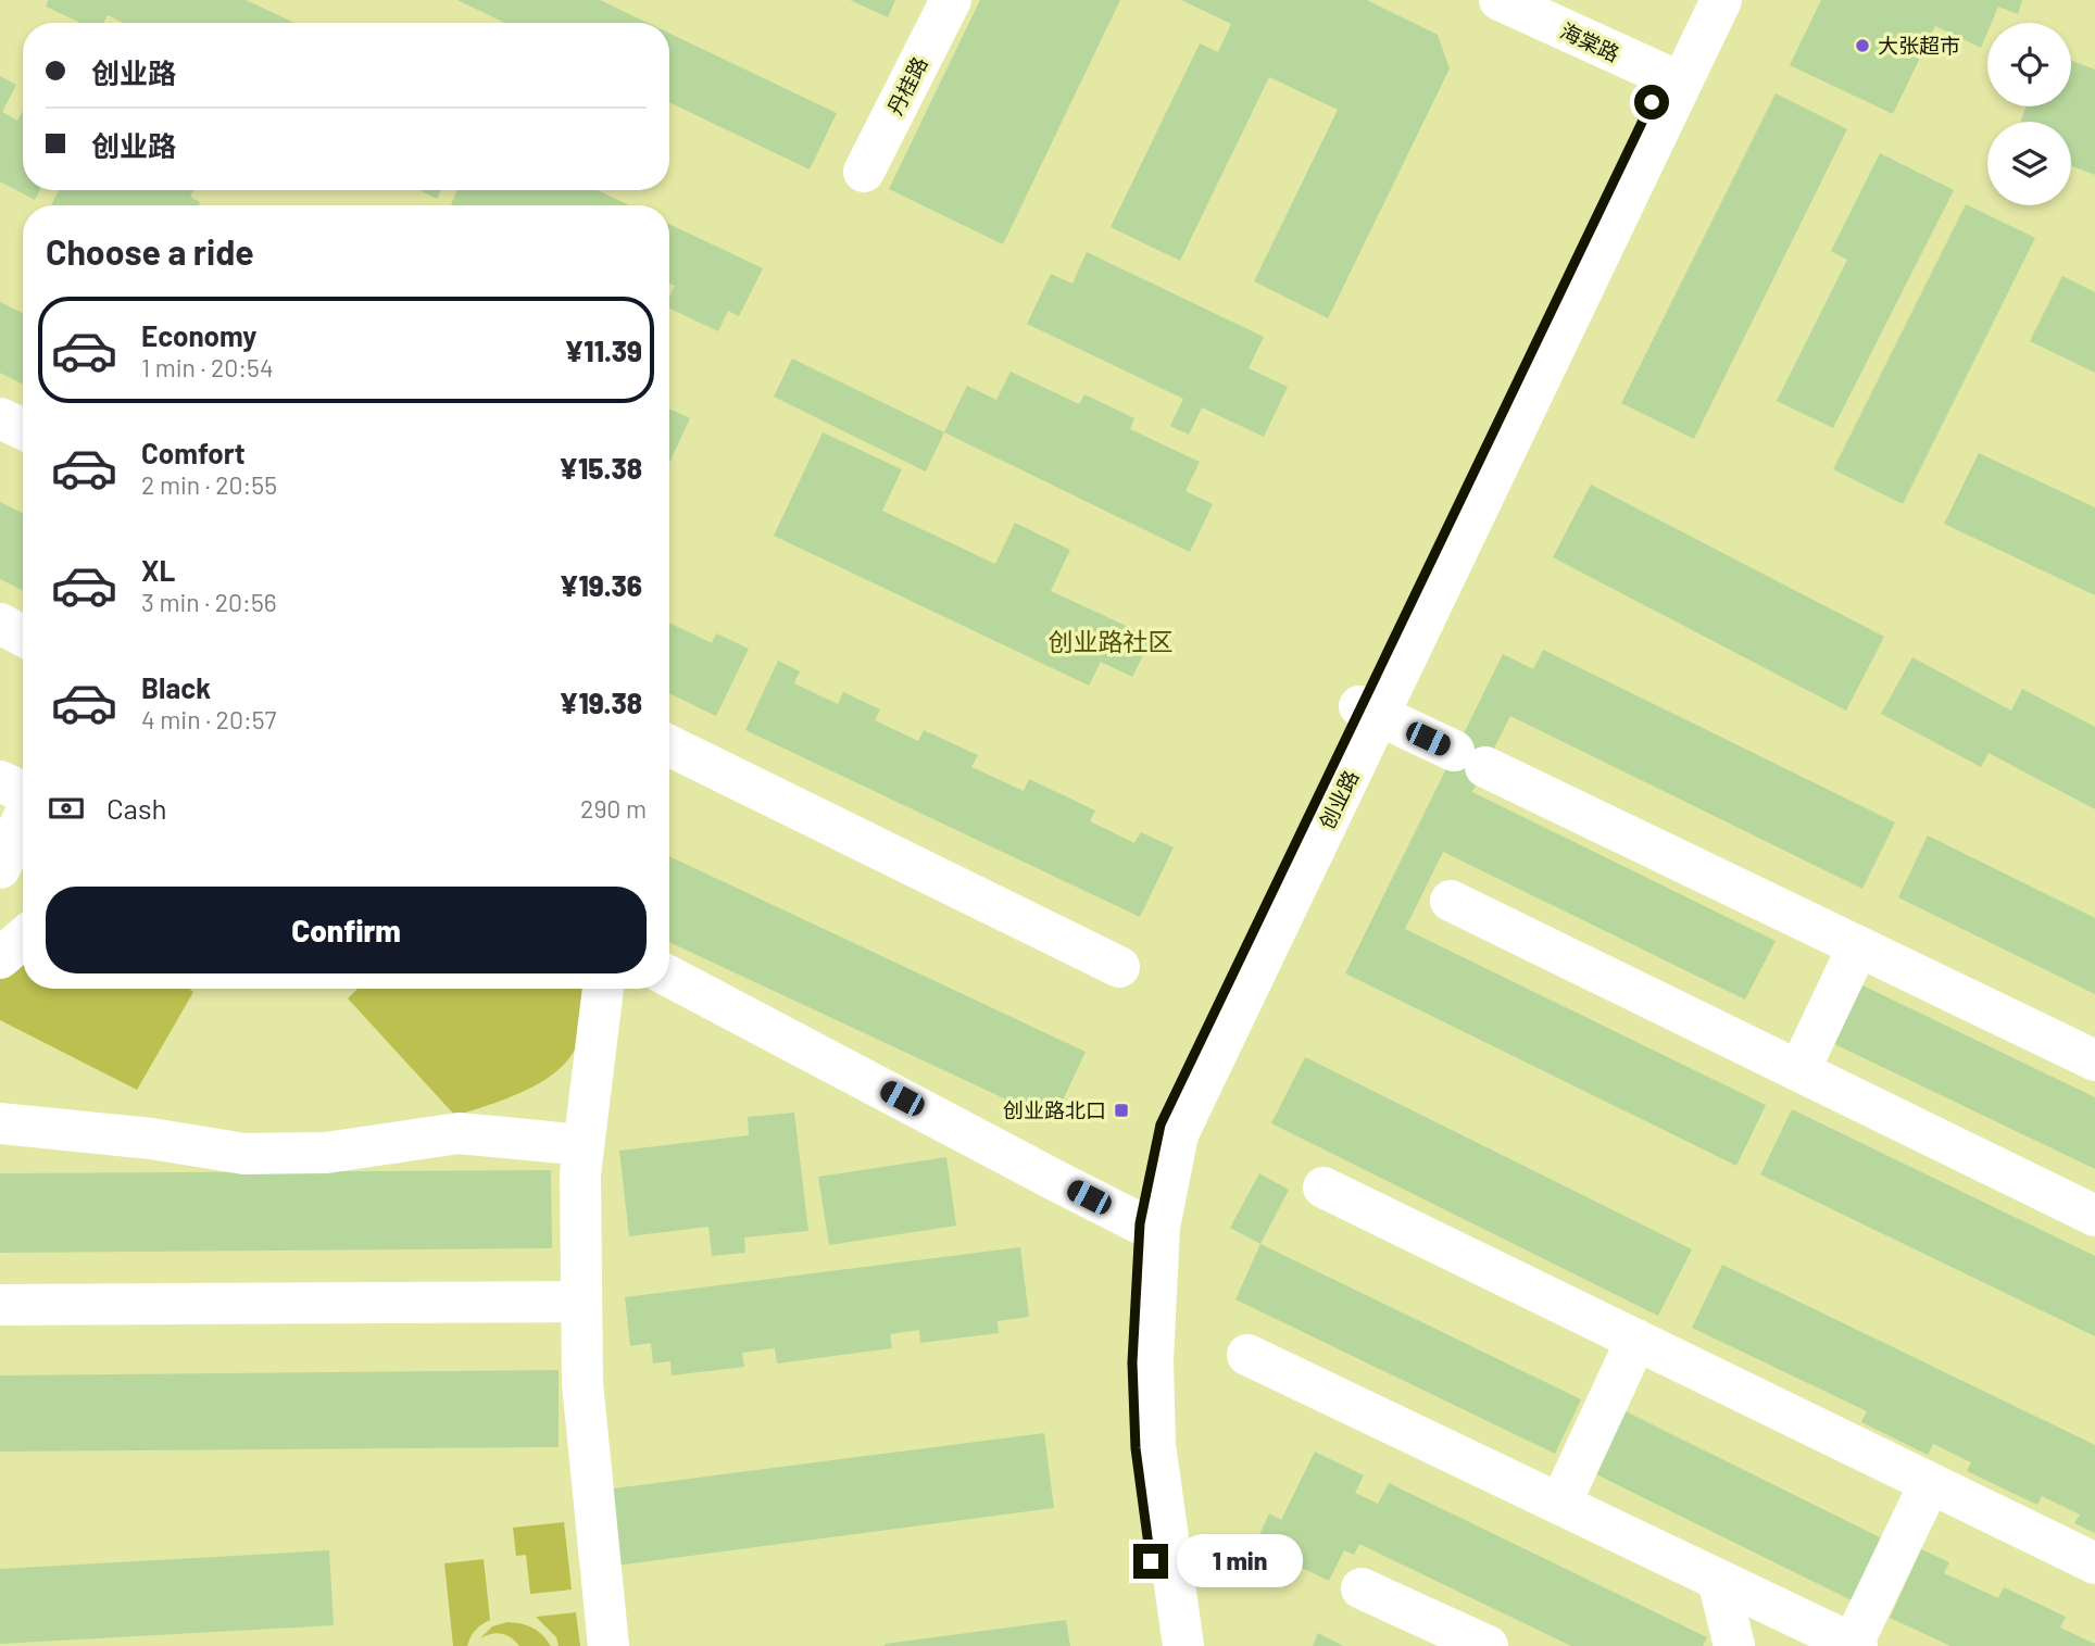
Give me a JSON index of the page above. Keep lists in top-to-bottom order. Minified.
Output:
{"streets":{"street":["海棠路","丹桂路","创业路"]},"crossings":[["海棠路","创业路"]],"districts":["创业路社区"],"places":{"other":["大张超市"],"transit":["创业路北口"]},"page":{"banner":["创业路","创业路"],"heading":"Choose a ride","list":[{"name":"Economy","note":"1 min · 20:54","value":"¥11.39"},{"name":"Comfort","note":"2 min · 20:55","value":"¥15.38"},{"name":"XL","note":"3 min · 20:56","value":"¥19.36"},{"name":"Black","note":"4 min · 20:57","value":"¥19.38"}],"pay":["Cash","290 m"],"buttons":"Confirm","bubble":"1 min"}}
